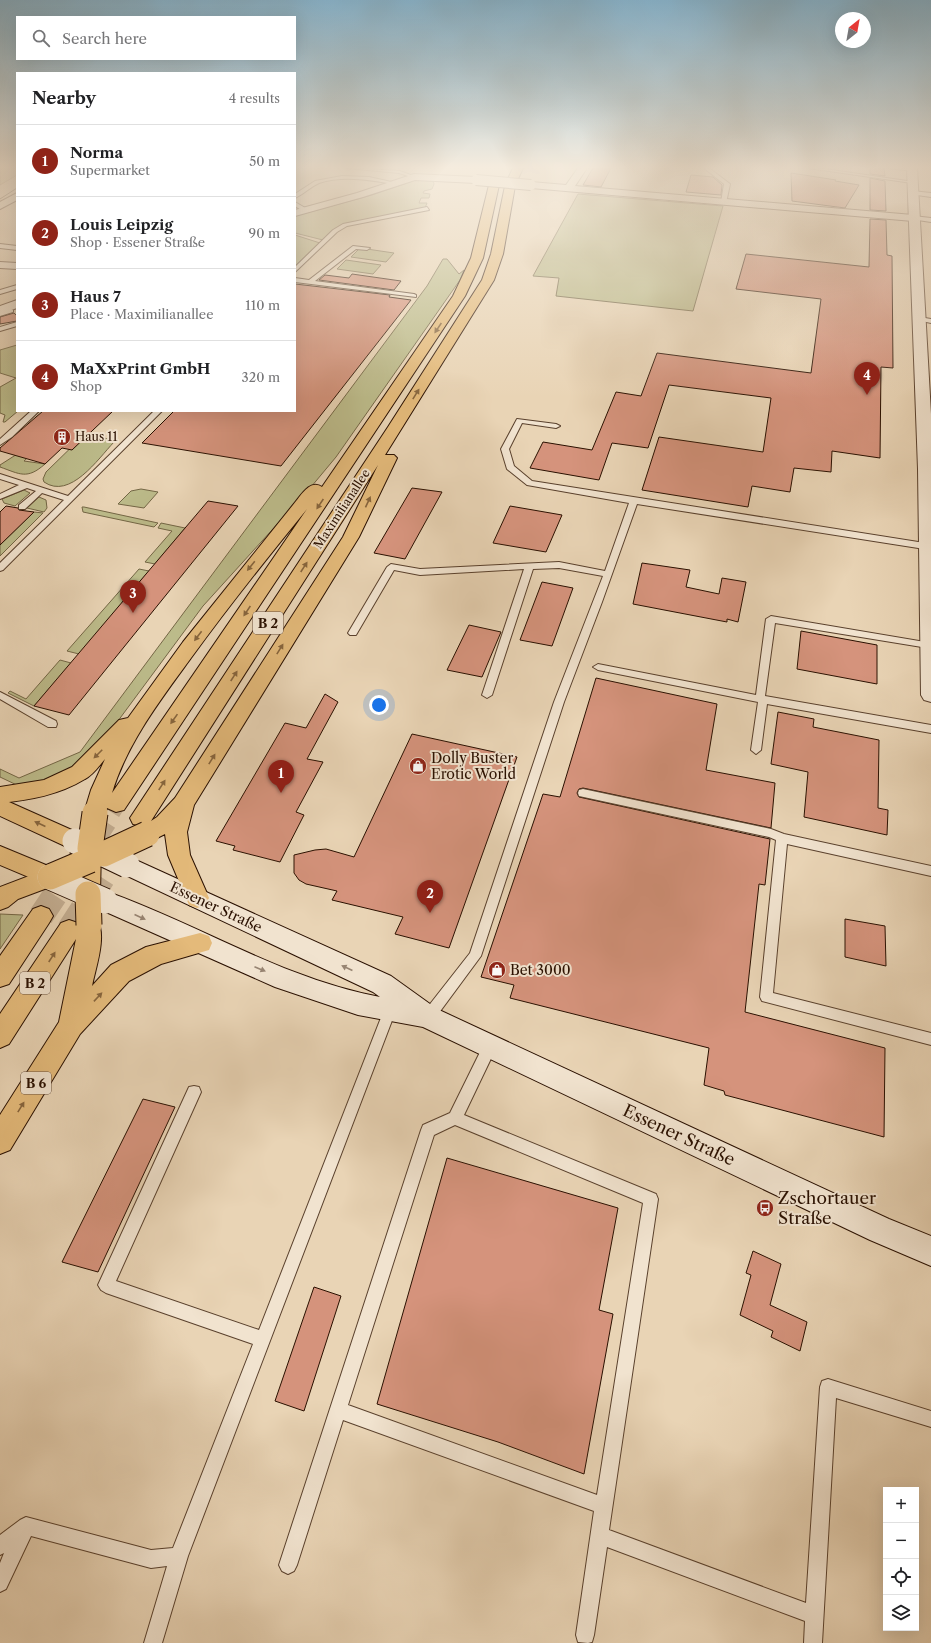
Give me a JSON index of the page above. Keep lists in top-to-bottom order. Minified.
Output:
{"streets":{"main road":["Maximilianallee","B 2","Essener Straße","B 6"]},"crossings":[["Maximilianallee","B 2"],["B 2","B 6"],["Essener Straße","B 6"]],"places":{"building":["Haus 11"],"shop":["Dolly Buster Erotic World","Bet 3000"],"bus stop":["Zschortauer Straße"]},"north":"top right","page":{"search":"Search here","heading":["Nearby","4 results"],"list":[{"mark":"1","name":"Norma","note":"Supermarket","value":"50 m"},{"mark":"2","name":"Louis Leipzig","note":"Shop · Essener Straße","value":"90 m"},{"mark":"3","name":"Haus 7","note":"Place · Maximilianallee","value":"110 m"},{"mark":"4","name":"MaXxPrint GmbH","note":"Shop","value":"320 m"}],"pins":["4","3","1","2"],"map_buttons":["+","−"]}}
